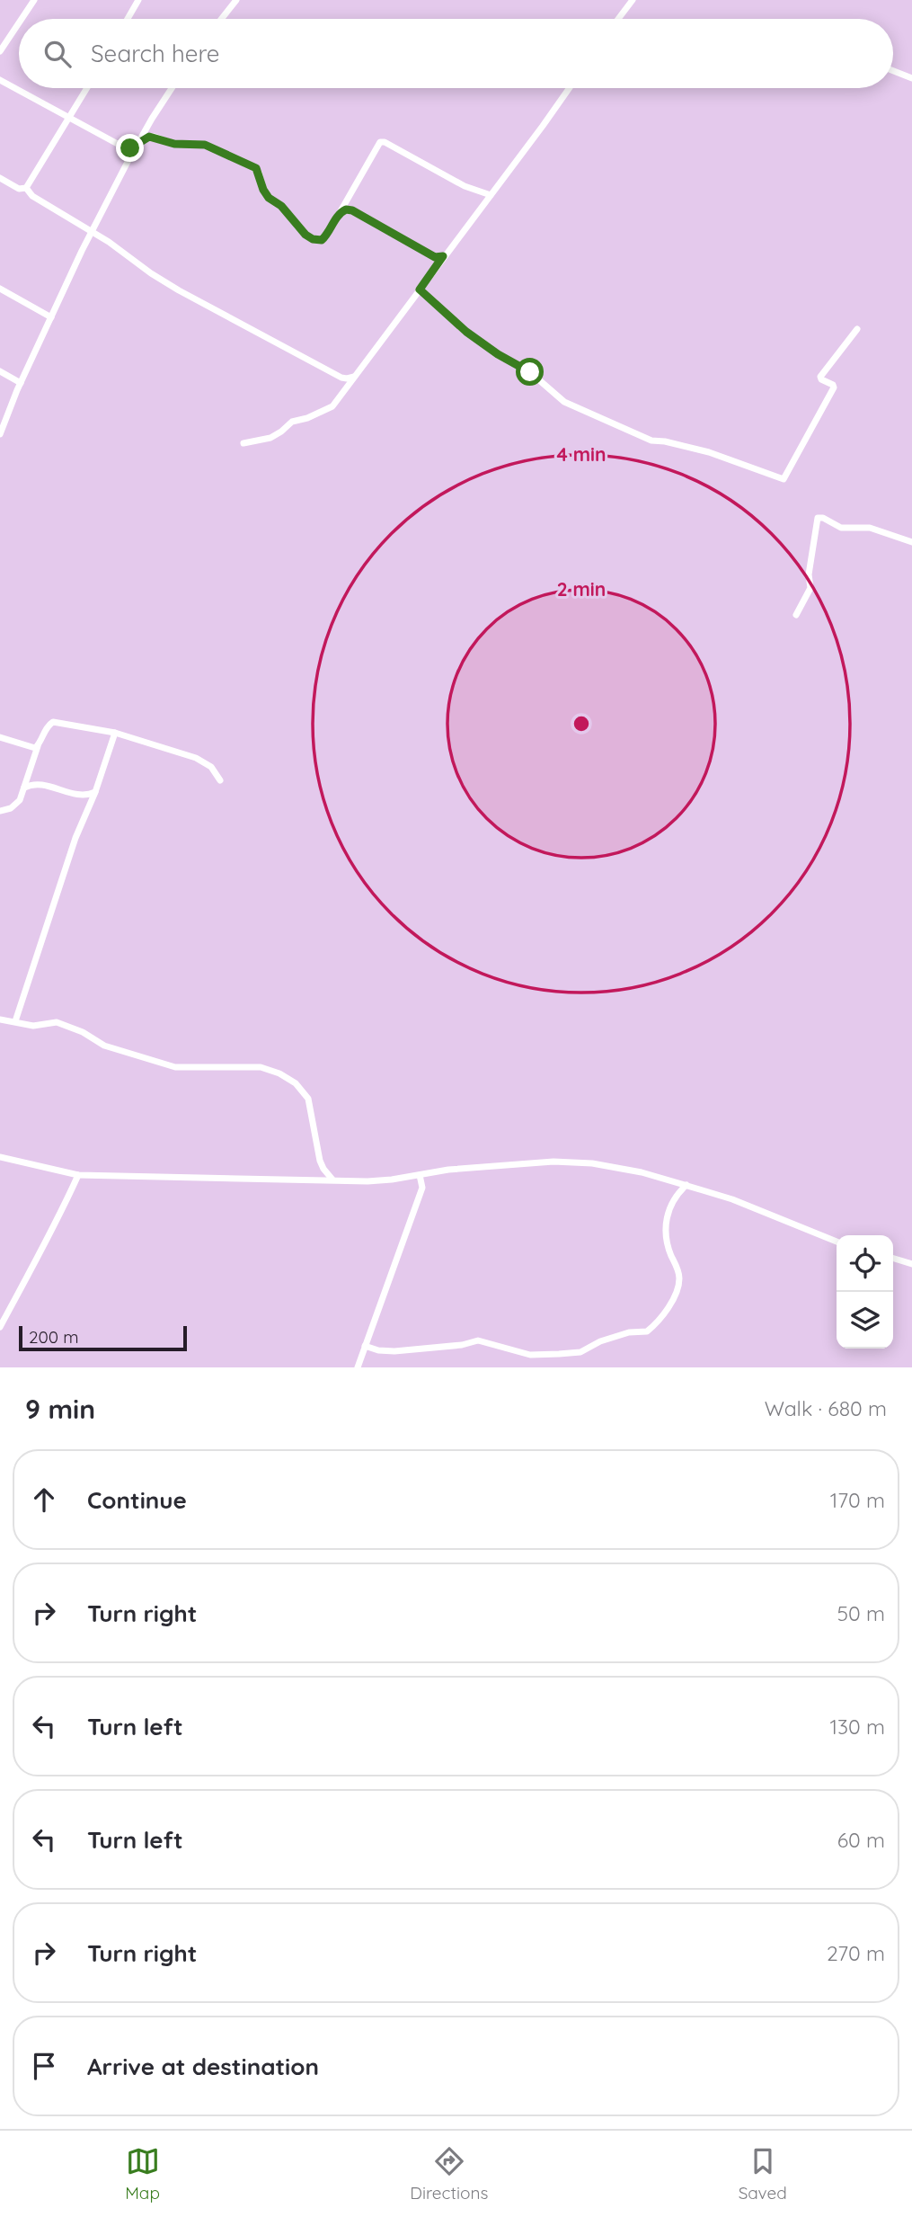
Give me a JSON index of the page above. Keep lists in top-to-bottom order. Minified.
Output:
{"scale_bar":"200 m","page":{"search":"Search here","scale":"200 m","heading":["9 min","Walk · 680 m"],"list":[["Continue","170 m"],["Turn right","50 m"],["Turn left","130 m"],["Turn left","60 m"],["Turn right","270 m"],"Arrive at destination"],"nav":["Map","Directions","Saved"]},"rings":["4 min","2 min"]}
